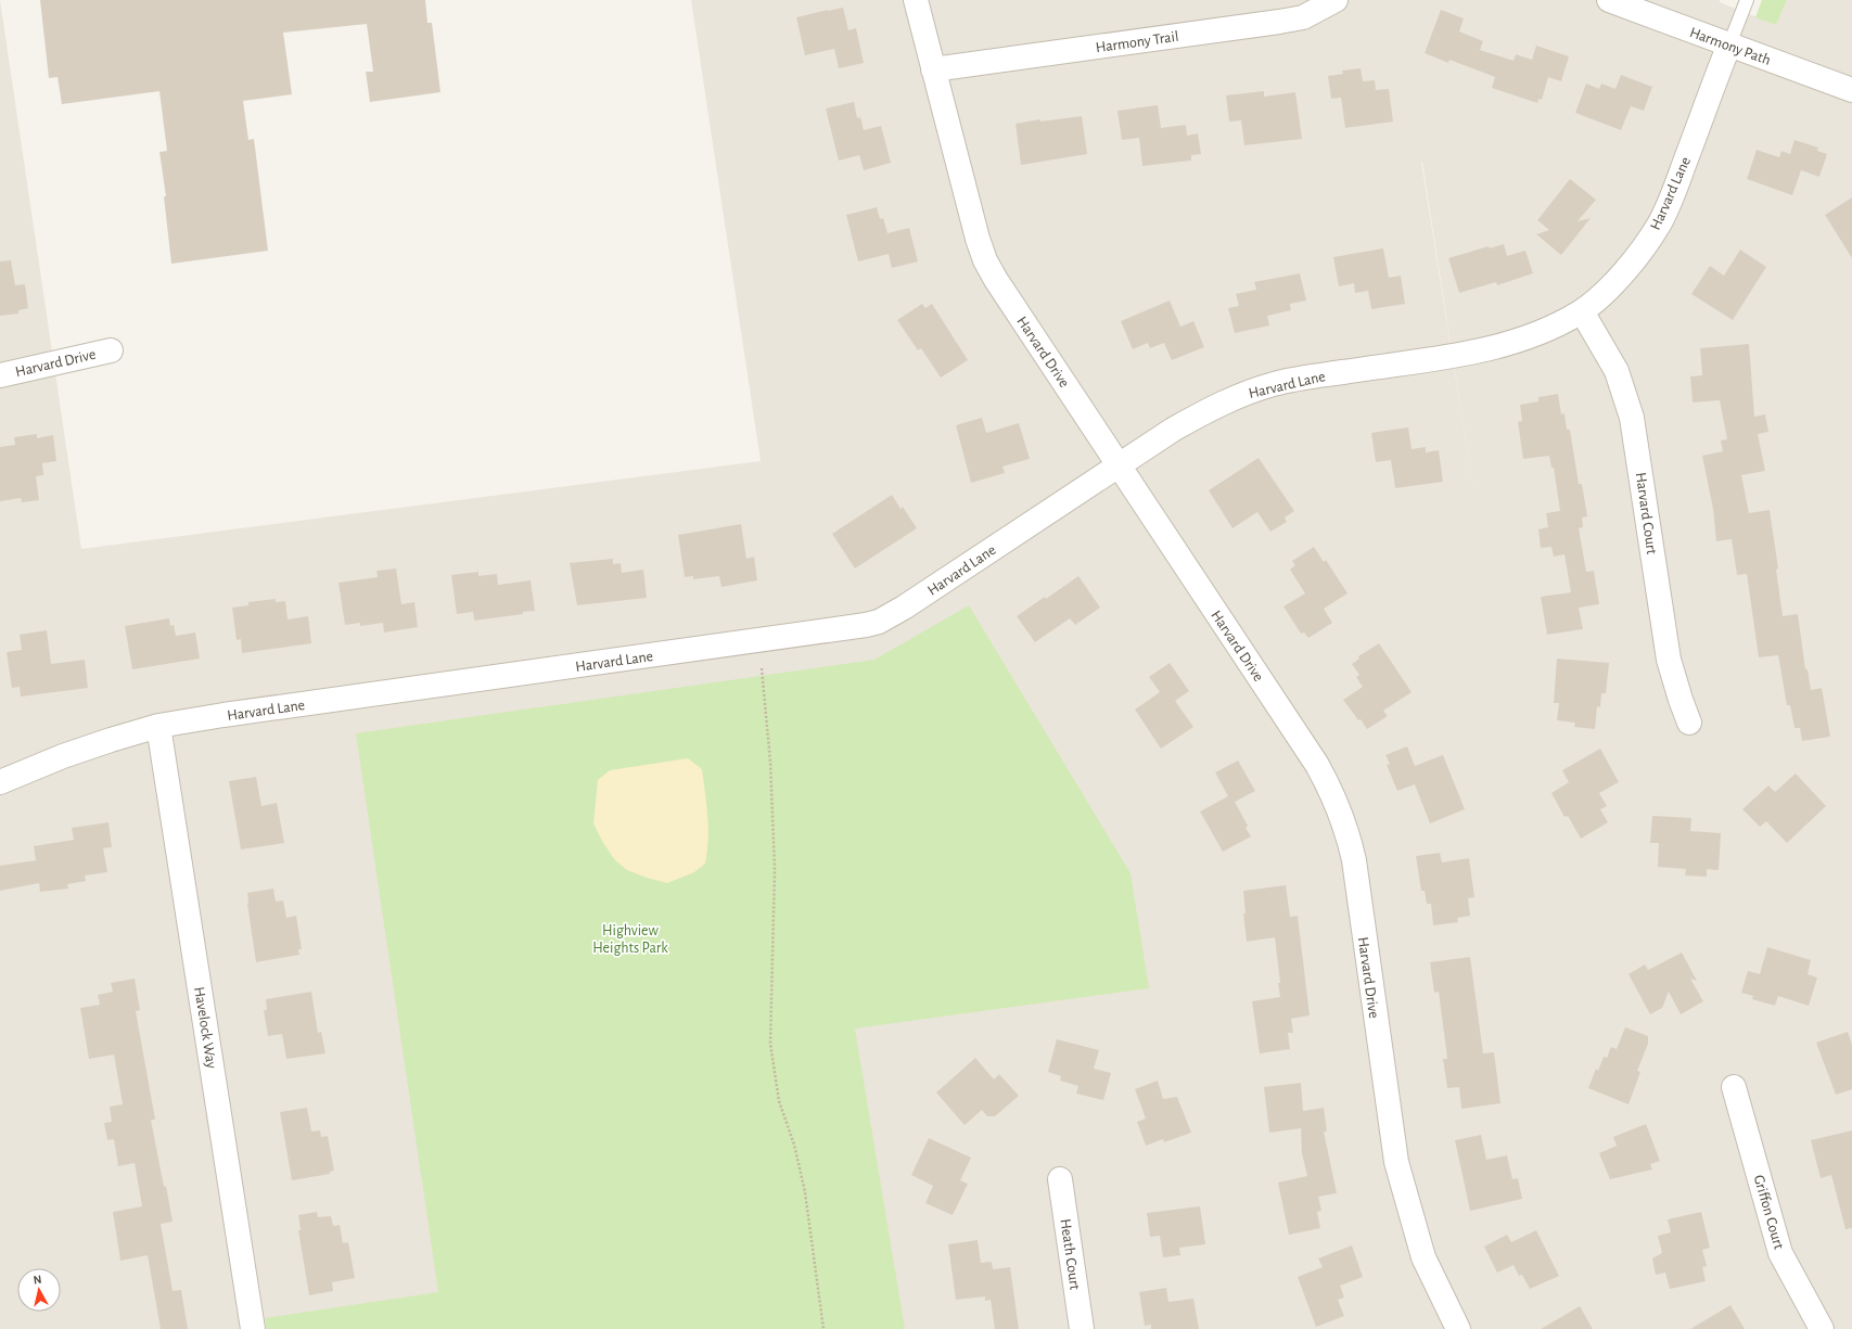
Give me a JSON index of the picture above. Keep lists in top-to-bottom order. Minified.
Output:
{"streets":{"street":["Harmony Trail","Harmony Path","Harvard Lane","Harvard Drive","Harvard Court","Havelock Way","Griffon Court","Heath Court"]},"crossings":[["Harmony Trail","Harvard Drive"],["Harmony Path","Harvard Lane"],["Harvard Lane","Harvard Drive"],["Harvard Lane","Harvard Court"],["Harvard Lane","Havelock Way"]],"parks":["Highview Heights Park"],"north":"top"}
